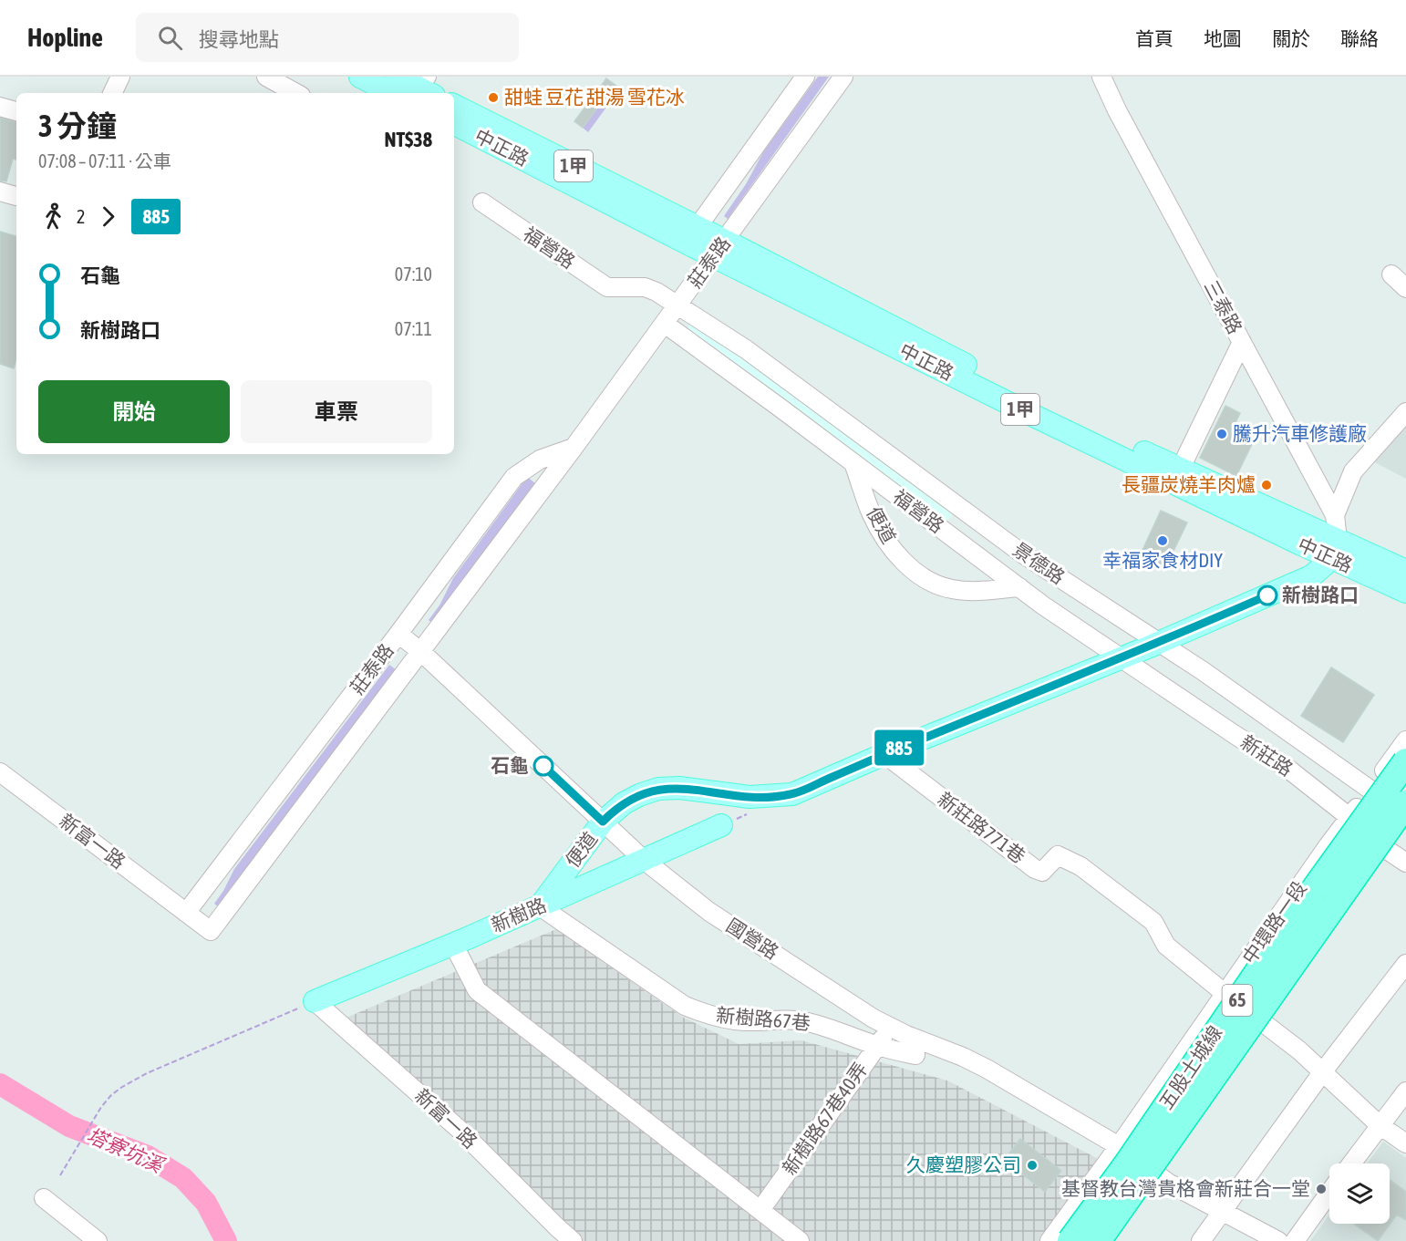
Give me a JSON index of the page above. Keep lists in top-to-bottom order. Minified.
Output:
{"streets":{"highway":["65","五股土城線"],"main road":["中正路","1甲","便道","新樹路"],"street":["福營路","莊泰路","三泰路","景德路","新莊路","新莊路771巷","新富一路","中環路一段","國營路","新樹路67巷","新樹路67巷40弄"]},"crossings":[["中正路","莊泰路"],["中正路","三泰路"],["福營路","莊泰路"],["福營路","便道"],["福營路","景德路"],["福營路","新莊路"],["莊泰路","景德路"],["莊泰路","新富一路"],["莊泰路","國營路"],["便道","新莊路771巷"],["便道","新樹路"],["便道","國營路"],["便道","新樹路67巷"],["景德路","中環路一段"],["新莊路","中環路一段"],["新莊路771巷","中環路一段"],["新富一路","新樹路"],["新樹路","國營路"],["新樹路","新樹路67巷"],["中環路一段","國營路"],["國營路","新樹路67巷40弄"],["新樹路67巷","新樹路67巷40弄"]],"water":["塔寮坑溪"],"places":["甜蛙 豆花 甜湯 雪花冰","騰升汽車修護廠","長疆炭燒羊肉爐","幸福家食材DIY","新樹路口","石龜","久慶塑膠公司","基督教台灣貴格會新莊合一堂"],"lines":["bus line 885"],"page":{"header":"Hopline","search":"搜尋地點","nav":["首頁","地圖","關於","聯絡"],"on_map":"885","heading":["3 分鐘","07:08 – 07:11 · 公車","NT$38"],"legs":["2","885"],"list":[{"name":"石龜","value":"07:10"},{"name":"新樹路口","value":"07:11"}],"buttons":["開始","車票"]}}
